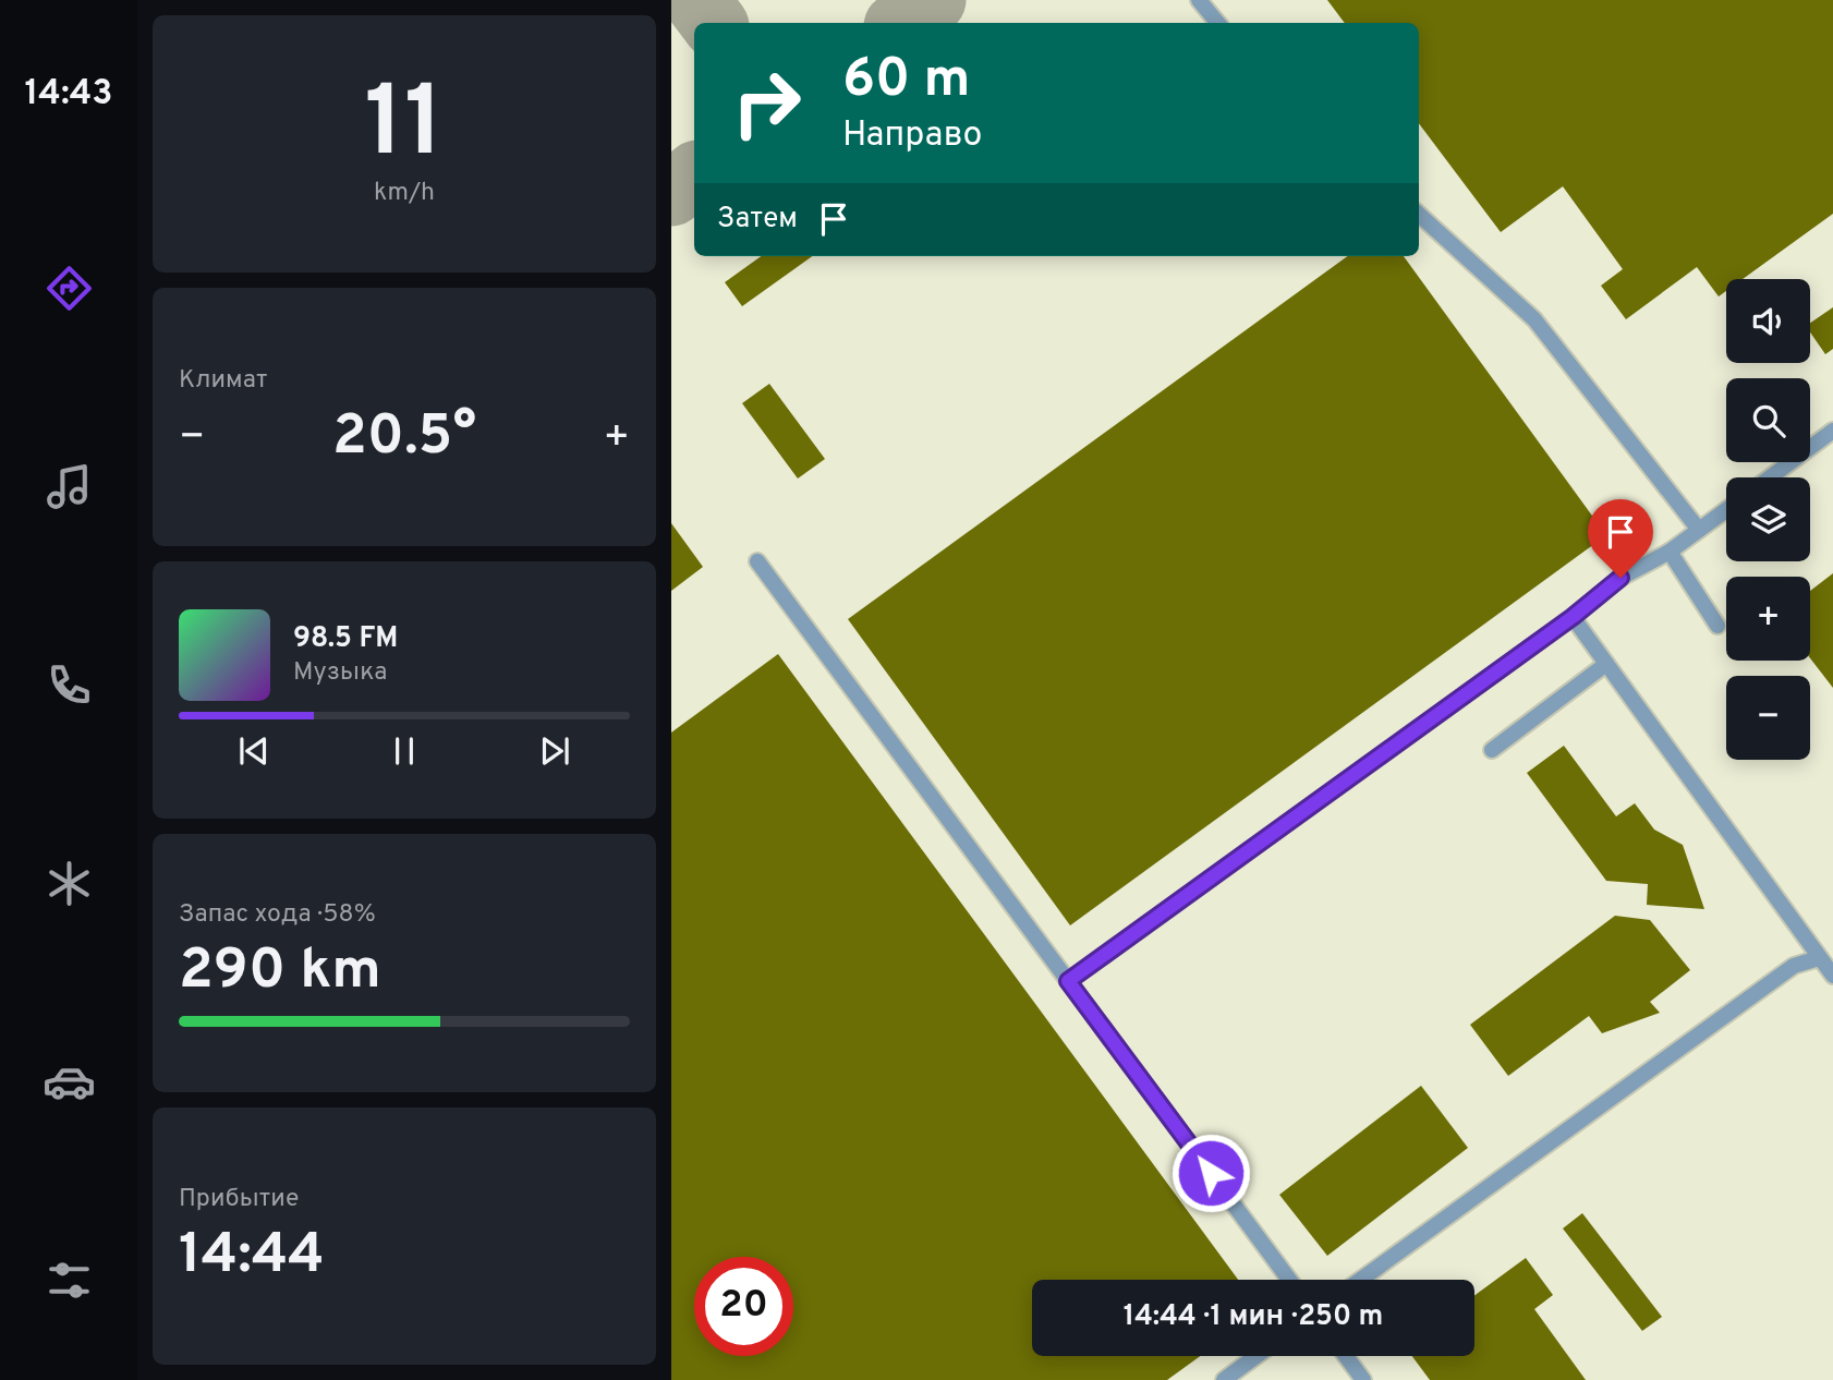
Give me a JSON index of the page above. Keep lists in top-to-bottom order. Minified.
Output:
{"page":{"tabs":"14:43","tile":[["11","km/h"],"Климат",["Запас хода · 58%","290 km"],["Прибытие","14:44"]],"turn":["60 m","Направо"],"then":"Затем","map_buttons":["+","−"],"heat":["−","20.5°","+"],"song":["98.5 FM","Музыка"],"limit":"20","trip":"14:44 · 1 мин · 250 m"}}
